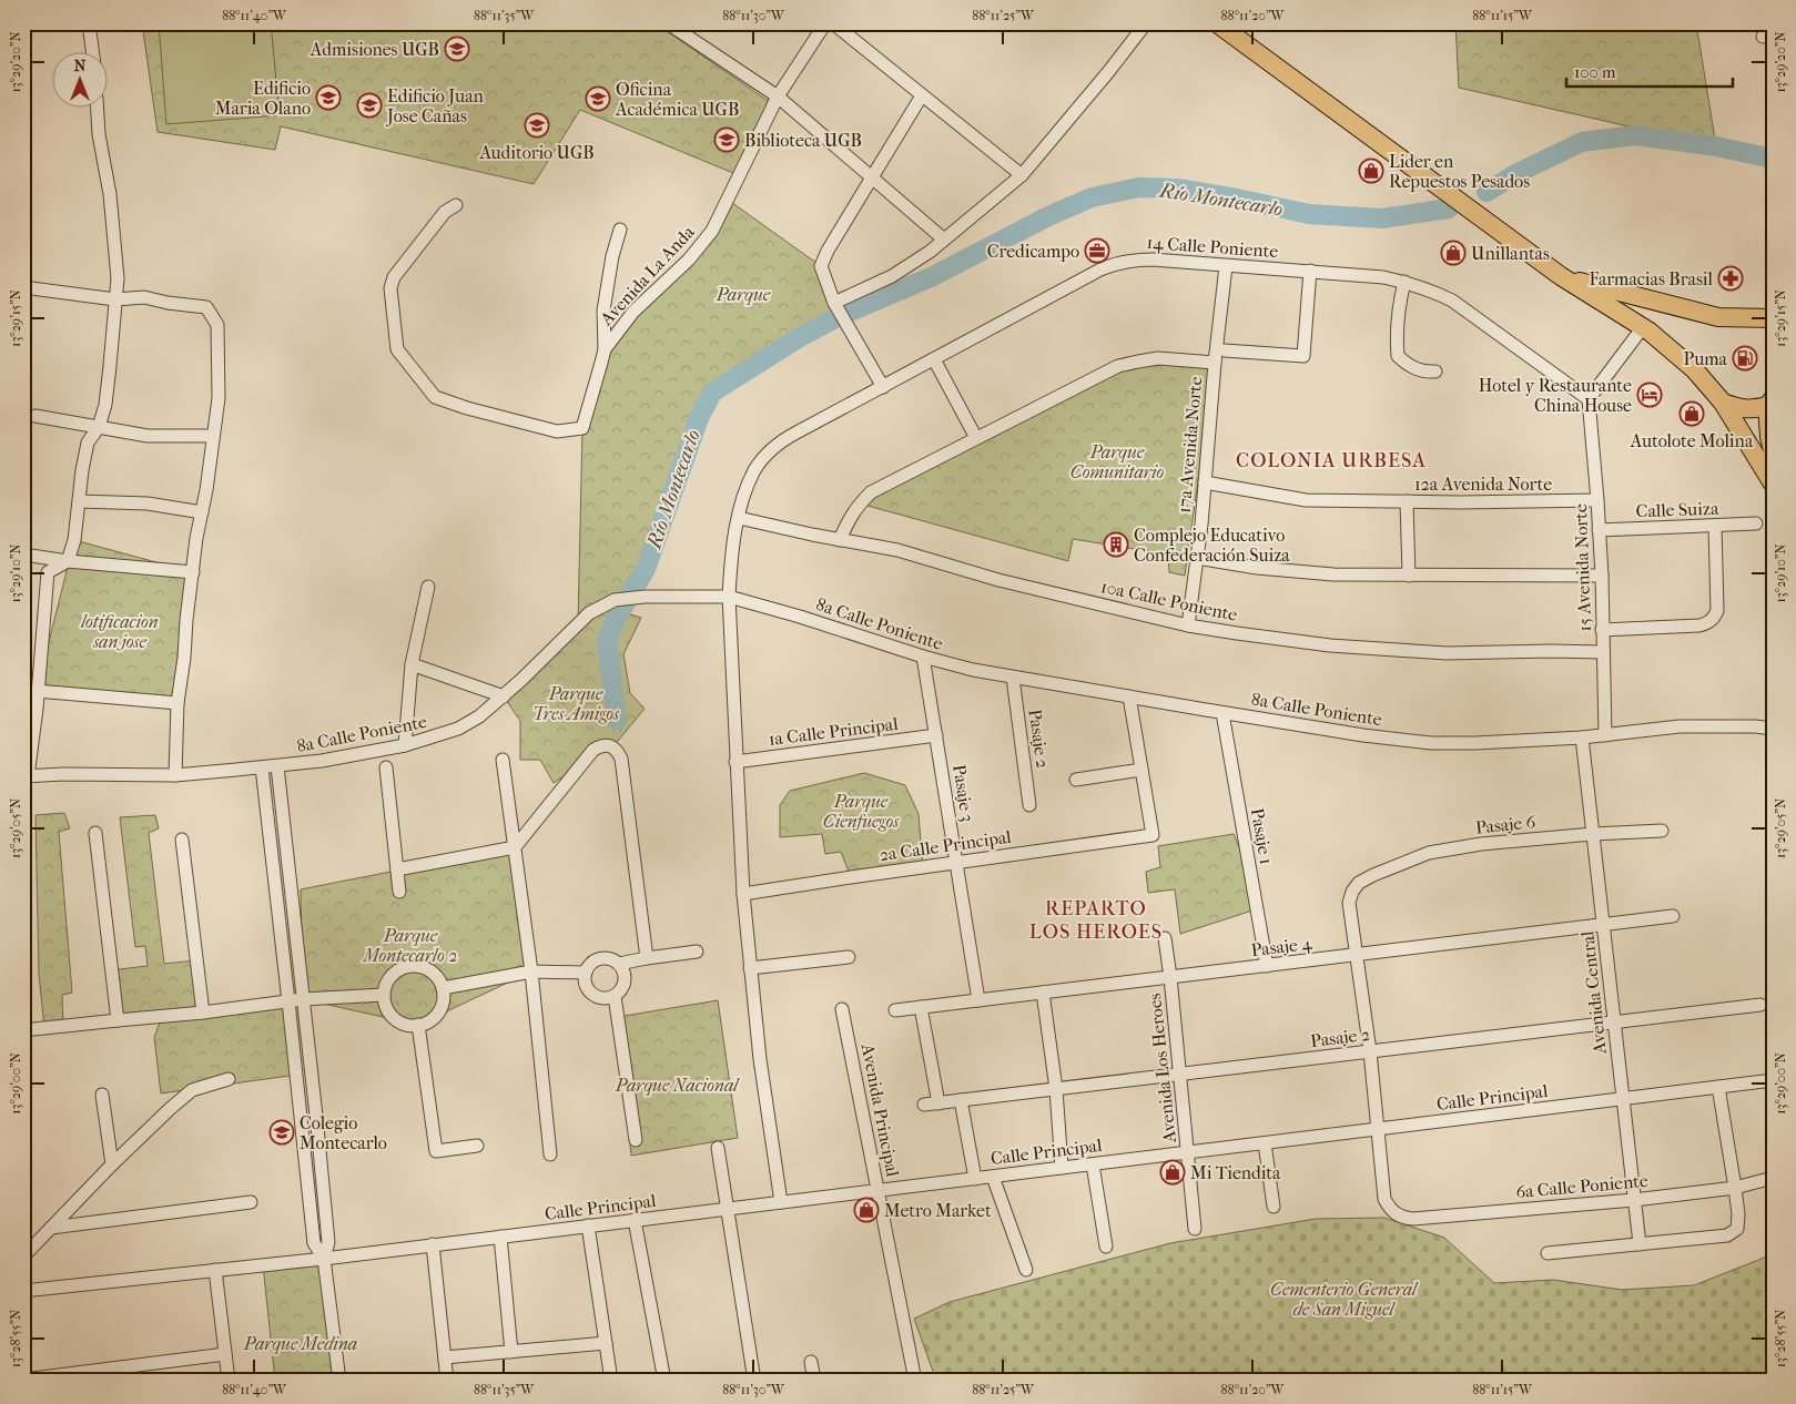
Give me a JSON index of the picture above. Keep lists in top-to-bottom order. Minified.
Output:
{"streets":{"street":["14 Calle Poniente","Avenida La Anda","17a Avenida Norte","12a Avenida Norte","Calle Suiza","15 Avenida Norte","10a Calle Poniente","8a Calle Poniente","1a Calle Principal","Pasaje 2","Pasaje 3","Pasaje 6","Pasaje 1","2a Calle Principal","Pasaje 4","Avenida Central","Avenida Los Heroes","Calle Principal","Avenida Principal","6a Calle Poniente"]},"crossings":[["14 Calle Poniente","17a Avenida Norte"],["14 Calle Poniente","15 Avenida Norte"],["14 Calle Poniente","10a Calle Poniente"],["14 Calle Poniente","8a Calle Poniente"],["14 Calle Poniente","1a Calle Principal"],["14 Calle Poniente","2a Calle Principal"],["14 Calle Poniente","Calle Principal"],["17a Avenida Norte","12a Avenida Norte"],["17a Avenida Norte","10a Calle Poniente"],["12a Avenida Norte","15 Avenida Norte"],["Calle Suiza","15 Avenida Norte"],["15 Avenida Norte","10a Calle Poniente"],["15 Avenida Norte","8a Calle Poniente"],["8a Calle Poniente","Pasaje 2"],["8a Calle Poniente","Pasaje 3"],["8a Calle Poniente","Pasaje 1"],["8a Calle Poniente","Avenida Central"],["1a Calle Principal","Pasaje 3"],["Pasaje 2","Avenida Central"],["Pasaje 2","Avenida Los Heroes"],["Pasaje 3","2a Calle Principal"],["Pasaje 3","Pasaje 4"],["Pasaje 6","Pasaje 4"],["Pasaje 6","Avenida Central"],["Pasaje 1","Pasaje 4"],["Pasaje 4","Avenida Central"],["Pasaje 4","Avenida Los Heroes"],["Avenida Central","Calle Principal"],["Avenida Central","6a Calle Poniente"],["Avenida Los Heroes","Calle Principal"],["Calle Principal","Avenida Principal"],["Calle Principal","6a Calle Poniente"]],"districts":["COLONIA URBESA","REPARTO LOS HEROES"],"water":["Río Montecarlo"],"parks":["Parque","Parque Comunitario","lotificacion san jose","Parque Tres Amigos","Parque Cienfuegos","Parque Montecarlo 2","Parque Nacional","Cementerio General de San Miguel","Parque Medina"],"places":{"school or university":["Admisiones UGB","Edificio Maria Olano","Oficina Académica UGB","Edificio Juan Jose Cañas","Auditorio UGB","Biblioteca UGB","Colegio Montecarlo"],"shop":["Lider en Repuestos Pesados","Unillantas","Autolote Molina","Mi Tiendita","Metro Market"],"office":["Credicampo"],"pharmacy":["Farmacias Brasil"],"fuel station":["Puma"],"hotel":["Hotel y Restaurante China House"],"building":["Complejo Educativo Confederación Suiza"]},"scale_bar":"100 m","north":"top","coordinates":["88°11'40\"W","88°11'35\"W","88°11'30\"W","88°11'25\"W","88°11'20\"W","88°11'15\"W","13°29'20\"N","13°29'15\"N","13°29'10\"N","13°29'05\"N","13°29'00\"N","13°28'55\"N"]}
